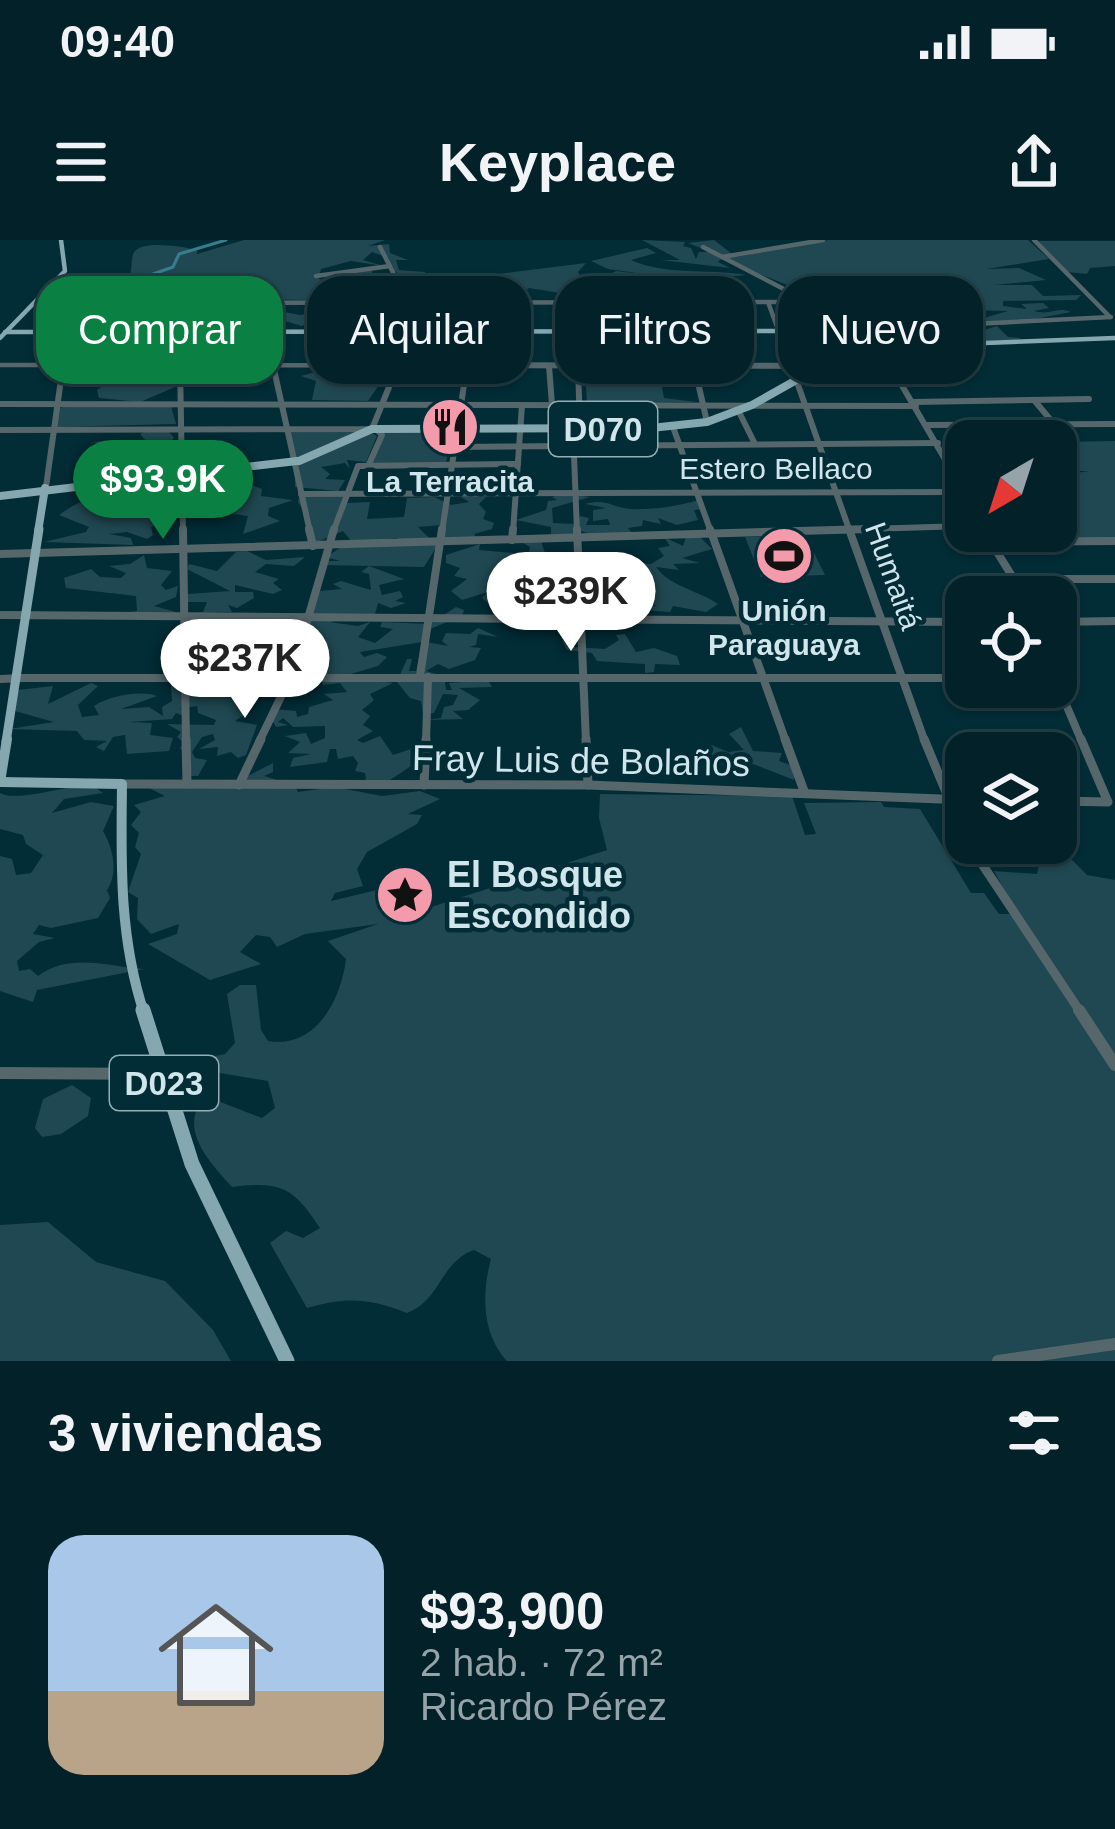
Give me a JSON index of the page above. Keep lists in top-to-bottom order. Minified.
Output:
{"streets":{"main road":["D070","D023"],"street":["Estero Bellaco","Humaitá","Fray Luis de Bolaños"]},"crossings":[["Estero Bellaco","Humaitá"],["Fray Luis de Bolaños","D023"]],"places":{"restaurant":["La Terracita"],"sports":["Unión Paraguaya"],"place":["El Bosque Escondido"]},"north":"bottom left","page":{"status":"09:40","header":"Keyplace","chip":["Comprar","Alquilar","Filtros","Nuevo"],"price":["$93.9K","$239K","$237K"],"heading":"3 viviendas","list":[{"name":"$93,900","note":"2 hab. · 72 m² · Ricardo Pérez"}]}}
